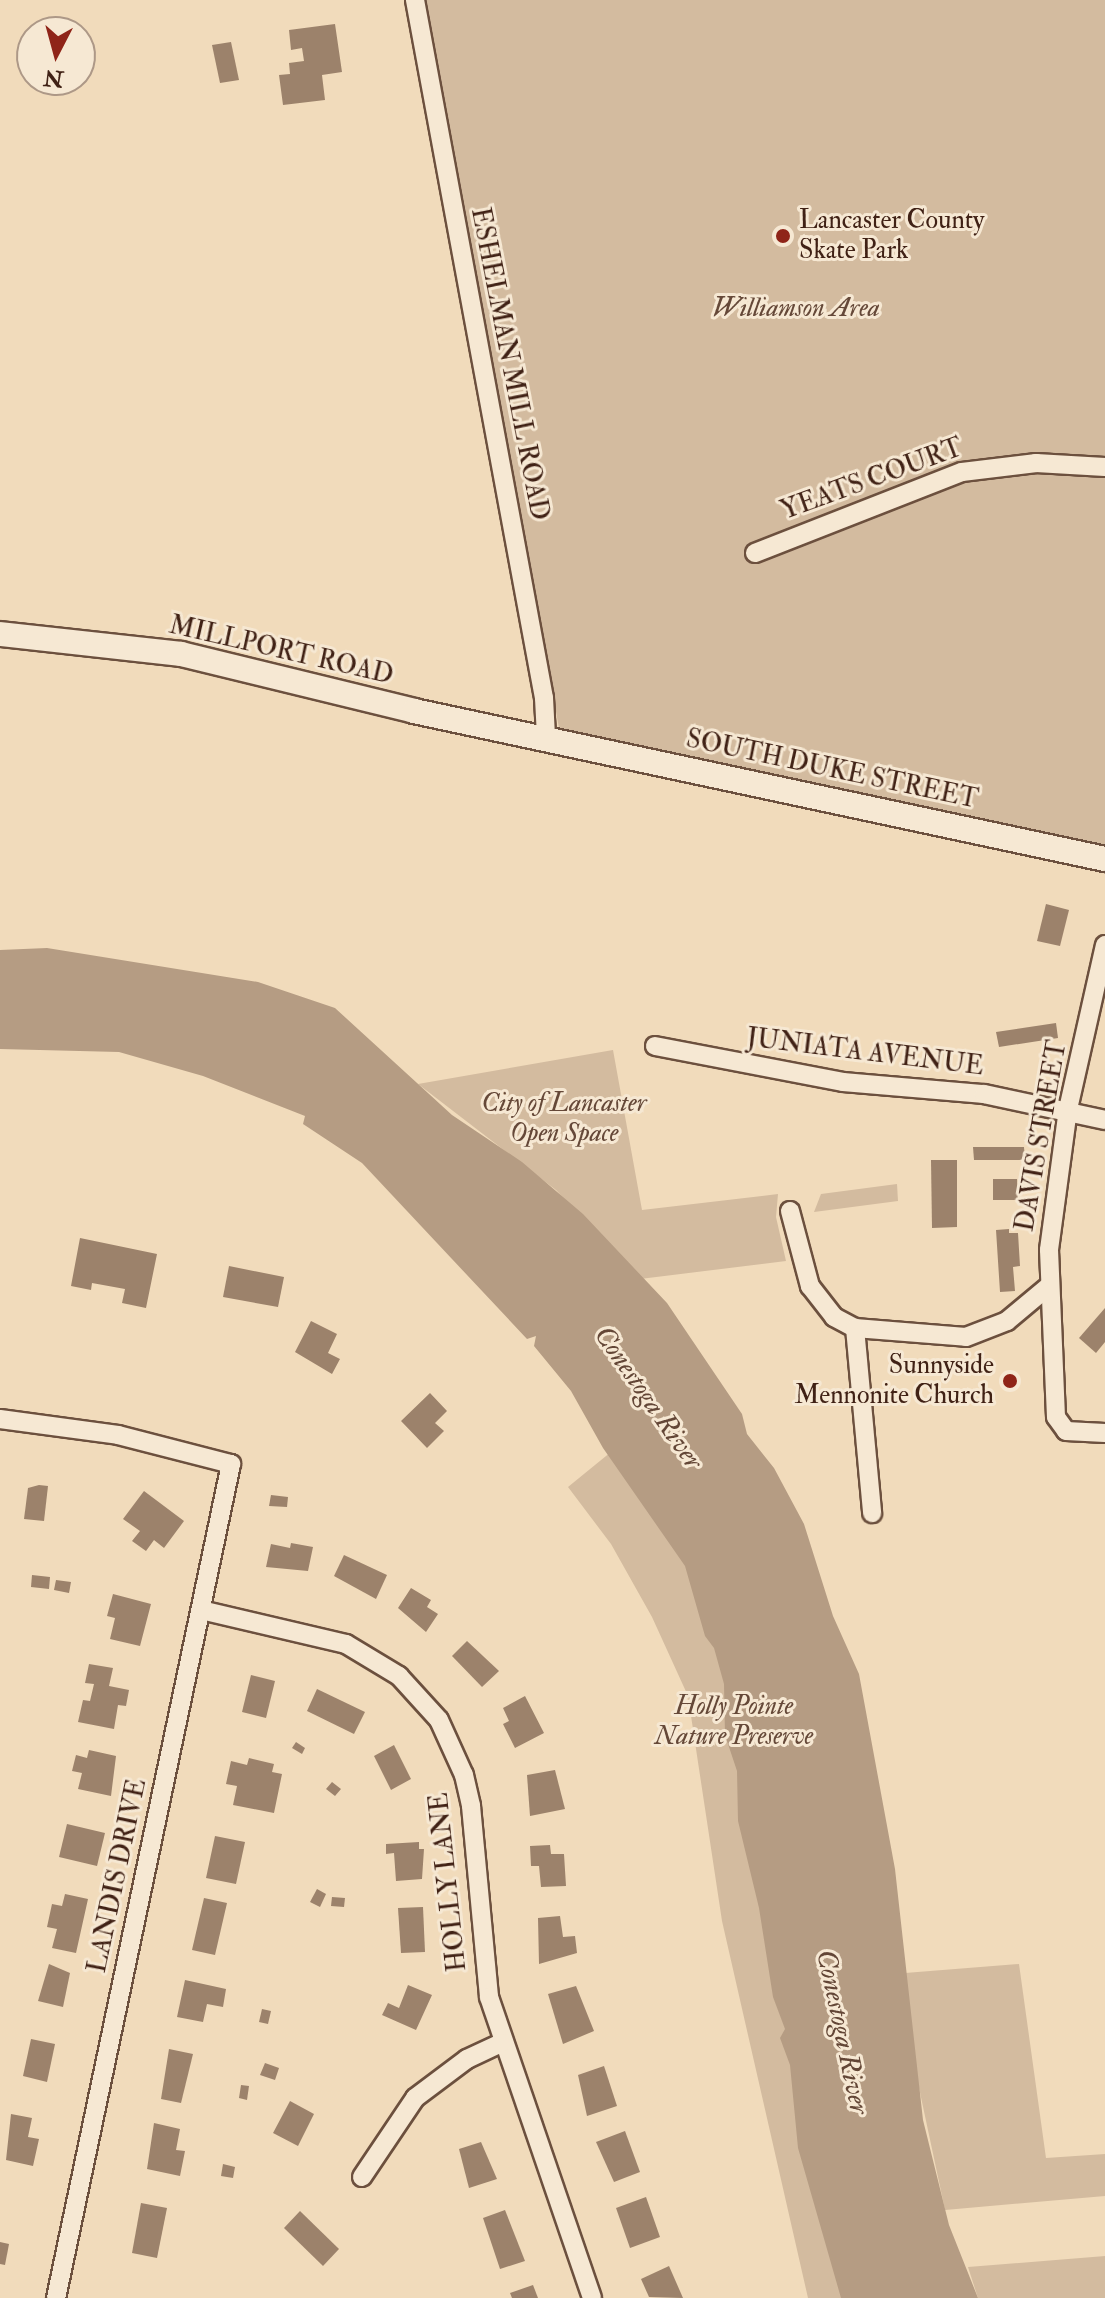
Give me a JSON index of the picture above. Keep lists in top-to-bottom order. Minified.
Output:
{"streets":{"main road":["MILLPORT ROAD","SOUTH DUKE STREET"],"street":["ESHELMAN MILL ROAD","YEATS COURT","JUNIATA AVENUE","DAVIS STREET","LANDIS DRIVE","HOLLY LANE"]},"crossings":[["ESHELMAN MILL ROAD","MILLPORT ROAD"],["ESHELMAN MILL ROAD","SOUTH DUKE STREET"],["MILLPORT ROAD","SOUTH DUKE STREET"],["JUNIATA AVENUE","DAVIS STREET"],["LANDIS DRIVE","HOLLY LANE"]],"water":["Conestoga River"],"parks":["Williamson Area","City of Lancaster Open Space","Holly Pointe Nature Preserve"],"places":["Lancaster County Skate Park","Sunnyside Mennonite Church"],"north":"bottom"}
